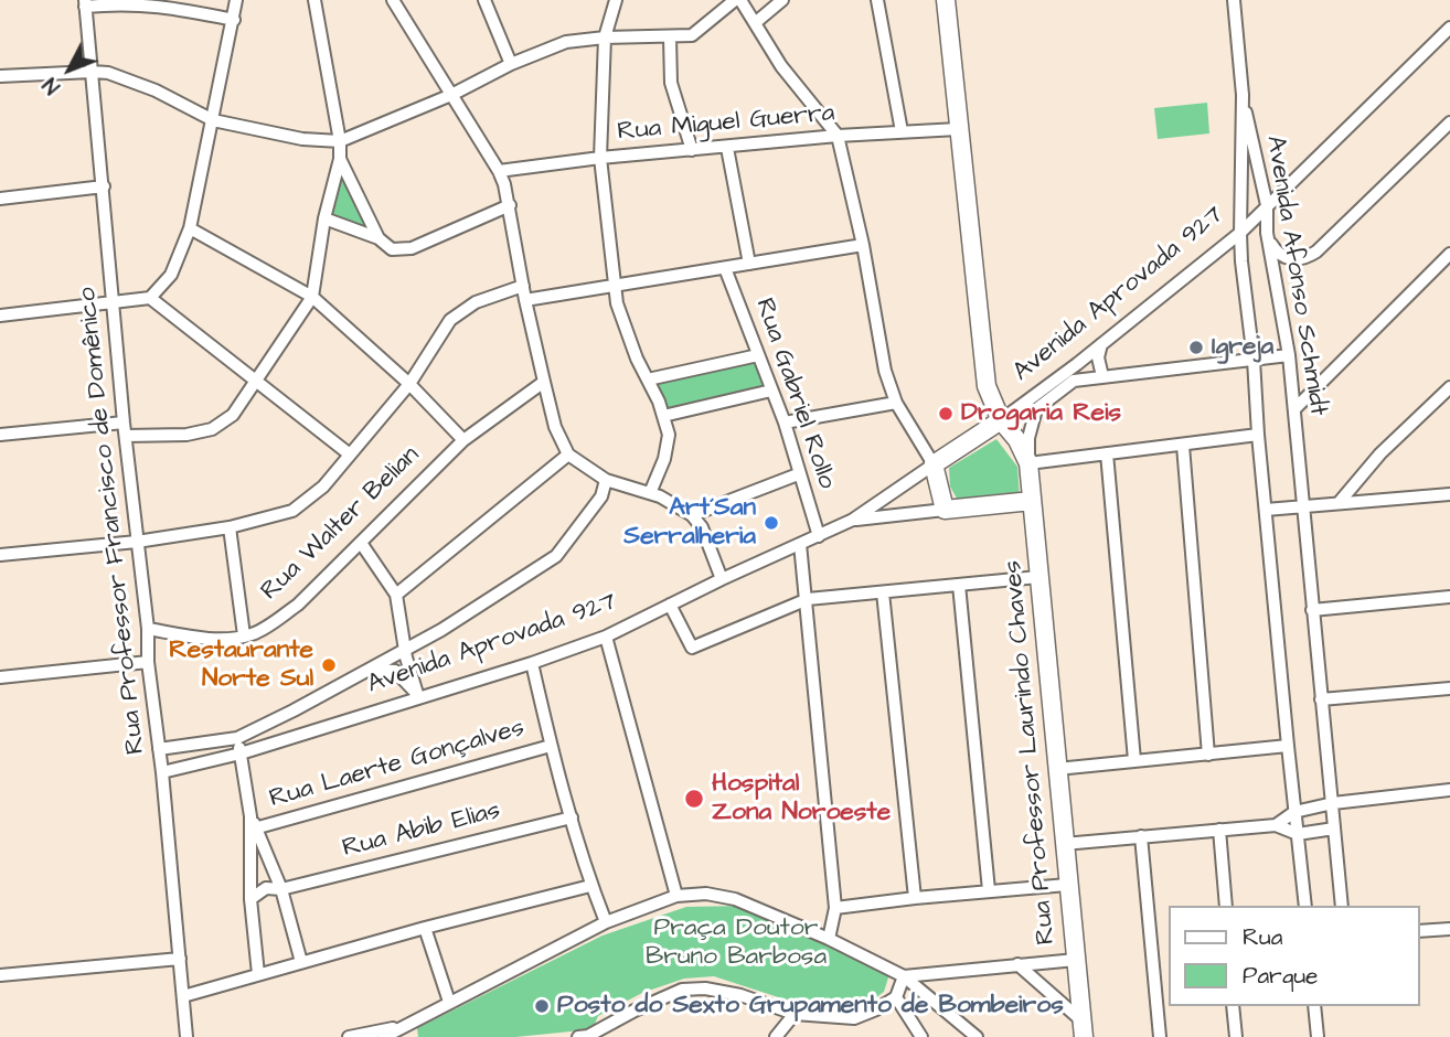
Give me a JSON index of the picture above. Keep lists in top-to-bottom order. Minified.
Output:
{"streets":{"street":["Rua Miguel Guerra","Avenida Afonso Schmidt","Avenida Aprovada 927","Rua Gabriel Rollo","Rua Professor Francisco de Domênico","Rua Walter Belian","Rua Professor Laurindo Chaves","Rua Laerte Gonçalves","Rua Abib Elias"]},"crossings":[["Avenida Afonso Schmidt","Avenida Aprovada 927"],["Avenida Aprovada 927","Rua Gabriel Rollo"],["Avenida Aprovada 927","Rua Professor Francisco de Domênico"],["Rua Professor Francisco de Domênico","Rua Walter Belian"]],"parks":["Praça Doutor Bruno Barbosa"],"places":["Igreja","Drogaria Reis","Art´San Serralheria","Restaurante Norte Sul","Hospital Zona Noroeste","Posto do Sexto Grupamento de Bombeiros"],"legend":["Rua","Parque"],"north":"bottom left"}
